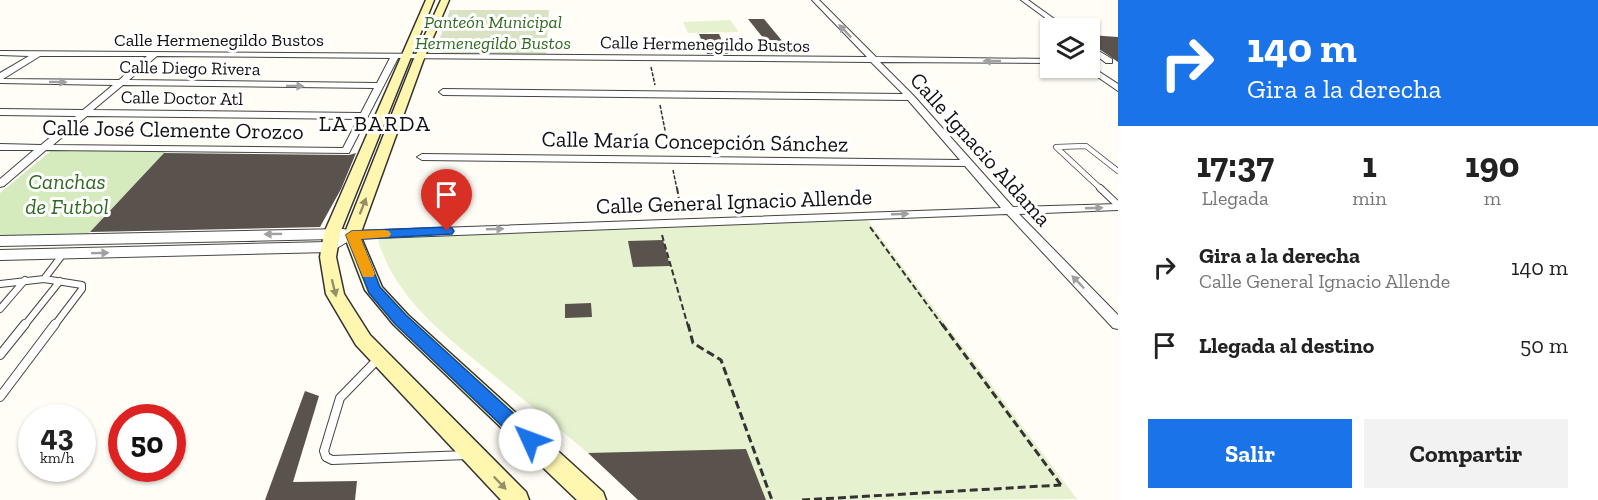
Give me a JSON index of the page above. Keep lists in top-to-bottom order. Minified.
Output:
{"streets":{"street":["Calle Hermenegildo Bustos","Calle Diego Rivera","Calle Doctor Atl","Calle José Clemente Orozco","Calle María Concepción Sánchez","Calle Ignacio Aldama","Calle General Ignacio Allende"]},"crossings":[["Calle Hermenegildo Bustos","Calle Ignacio Aldama"],["Calle Doctor Atl","Calle José Clemente Orozco"],["Calle María Concepción Sánchez","Calle Ignacio Aldama"],["Calle Ignacio Aldama","Calle General Ignacio Allende"]],"one_way":["Calle Diego Rivera","Calle Ignacio Aldama","Calle General Ignacio Allende"],"districts":["LA BARDA"],"parks":["Panteón Municipal Hermenegildo Bustos","Canchas de Futbol"],"page":{"turn":["140 m","Gira a la derecha"],"eta":["17:37","Llegada","1","min","190","m"],"list":[{"name":"Gira a la derecha","note":"Calle General Ignacio Allende","value":"140 m"},{"name":"Llegada al destino","value":"50 m"}],"speed":"43 km/h","limit":"50","buttons":["Salir","Compartir"]}}
